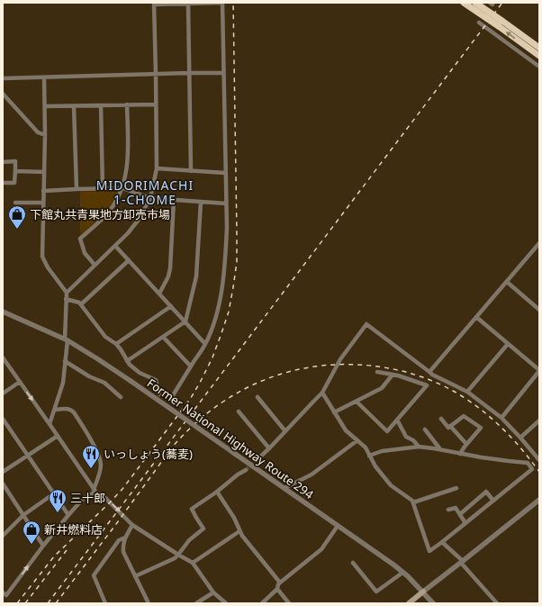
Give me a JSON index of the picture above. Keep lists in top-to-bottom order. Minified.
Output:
{"streets":{"street":["Former National Highway Route 294"]},"districts":["MIDORIMACHI 1-CHOME"],"places":{"shop":["下館丸共青果地方卸売市場","新井燃料店"],"restaurant":["いっしょう(蕎麦)","三十郎"]}}
